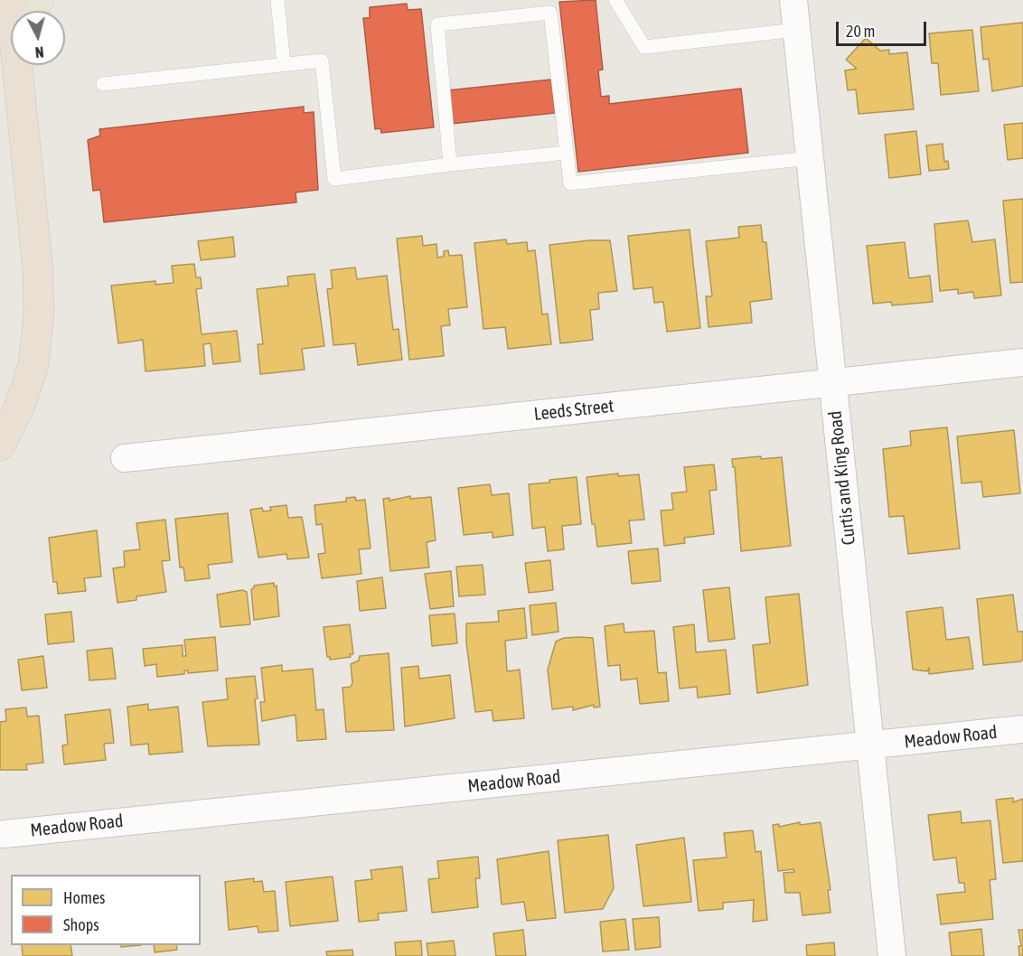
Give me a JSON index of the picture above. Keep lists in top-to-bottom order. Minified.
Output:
{"streets":{"street":["Leeds Street","Curtis and King Road","Meadow Road"]},"crossings":[["Leeds Street","Curtis and King Road"],["Curtis and King Road","Meadow Road"]],"legend":["Homes","Shops"],"scale_bar":"20 m","north":"bottom"}
